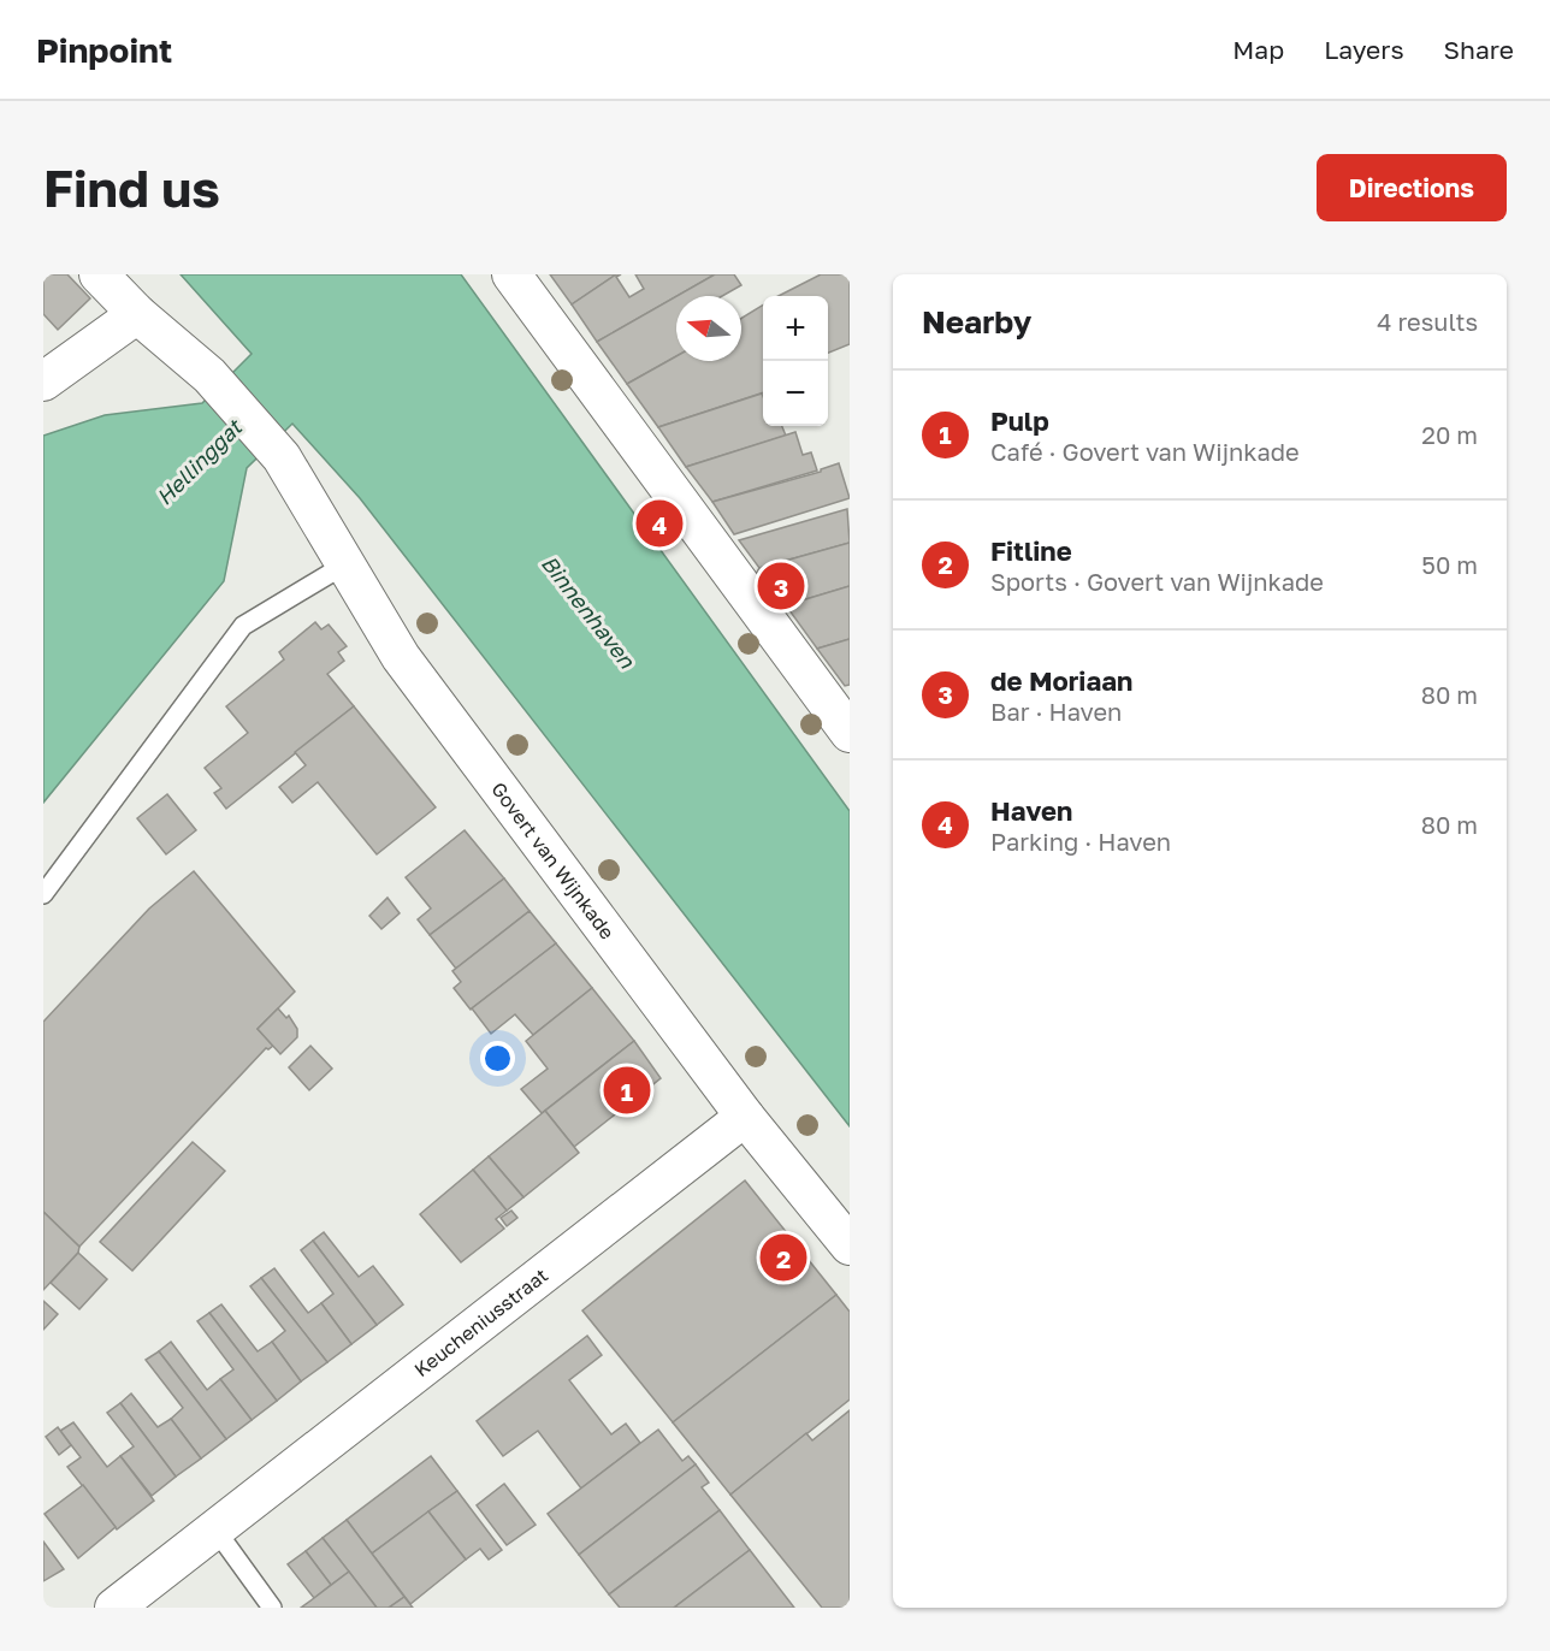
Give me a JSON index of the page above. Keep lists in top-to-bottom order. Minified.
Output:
{"streets":{"street":["Govert van Wijnkade","Keucheniusstraat"]},"crossings":[["Govert van Wijnkade","Keucheniusstraat"]],"water":["Hellinggat","Binnenhaven"],"north":"left","page":{"header":"Pinpoint","nav":["Map","Layers","Share"],"buttons":"Directions","title":"Find us","heading":["Nearby","4 results"],"map_buttons":["+","−"],"list":[{"mark":"1","name":"Pulp","note":"Café · Govert van Wijnkade","value":"20 m"},{"mark":"2","name":"Fitline","note":"Sports · Govert van Wijnkade","value":"50 m"},{"mark":"3","name":"de Moriaan","note":"Bar · Haven","value":"80 m"},{"mark":"4","name":"Haven","note":"Parking · Haven","value":"80 m"}],"pins":["4","3","1","2"]}}
